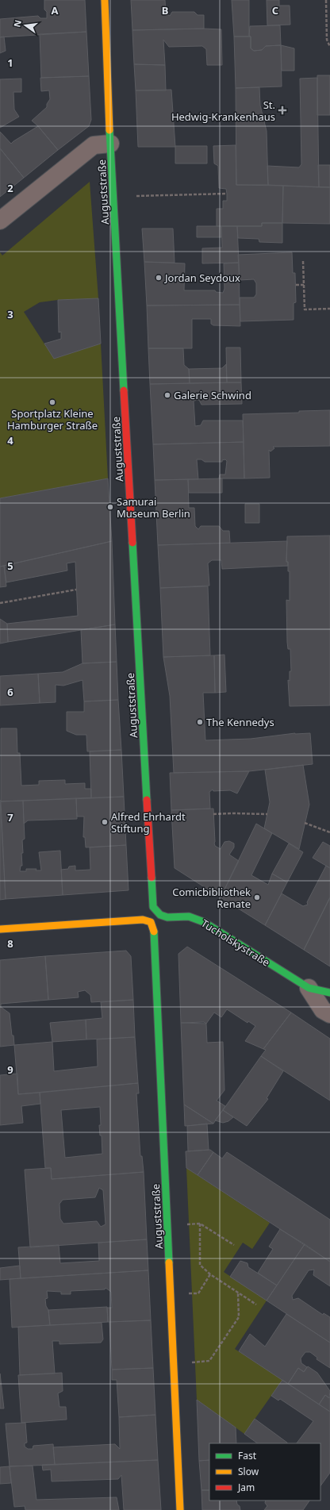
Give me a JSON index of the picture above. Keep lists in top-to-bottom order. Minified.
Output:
{"streets":{"street":["Auguststraße","Tucholskystraße"]},"crossings":[["Auguststraße","Tucholskystraße"]],"places":{"health":["St. Hedwig-Krankenhaus"],"other":["Jordan Seydoux","Galerie Schwind","Sportplatz Kleine Hamburger Straße","Samurai Museum Berlin","The Kennedys","Alfred Ehrhardt Stiftung","Comicbibliothek Renate"]},"legend":["Fast","Slow","Jam"],"north":"left","grid":{"columns":["A","B","C"],"rows":["1","2","3","4","5","6","7","8","9"]}}
